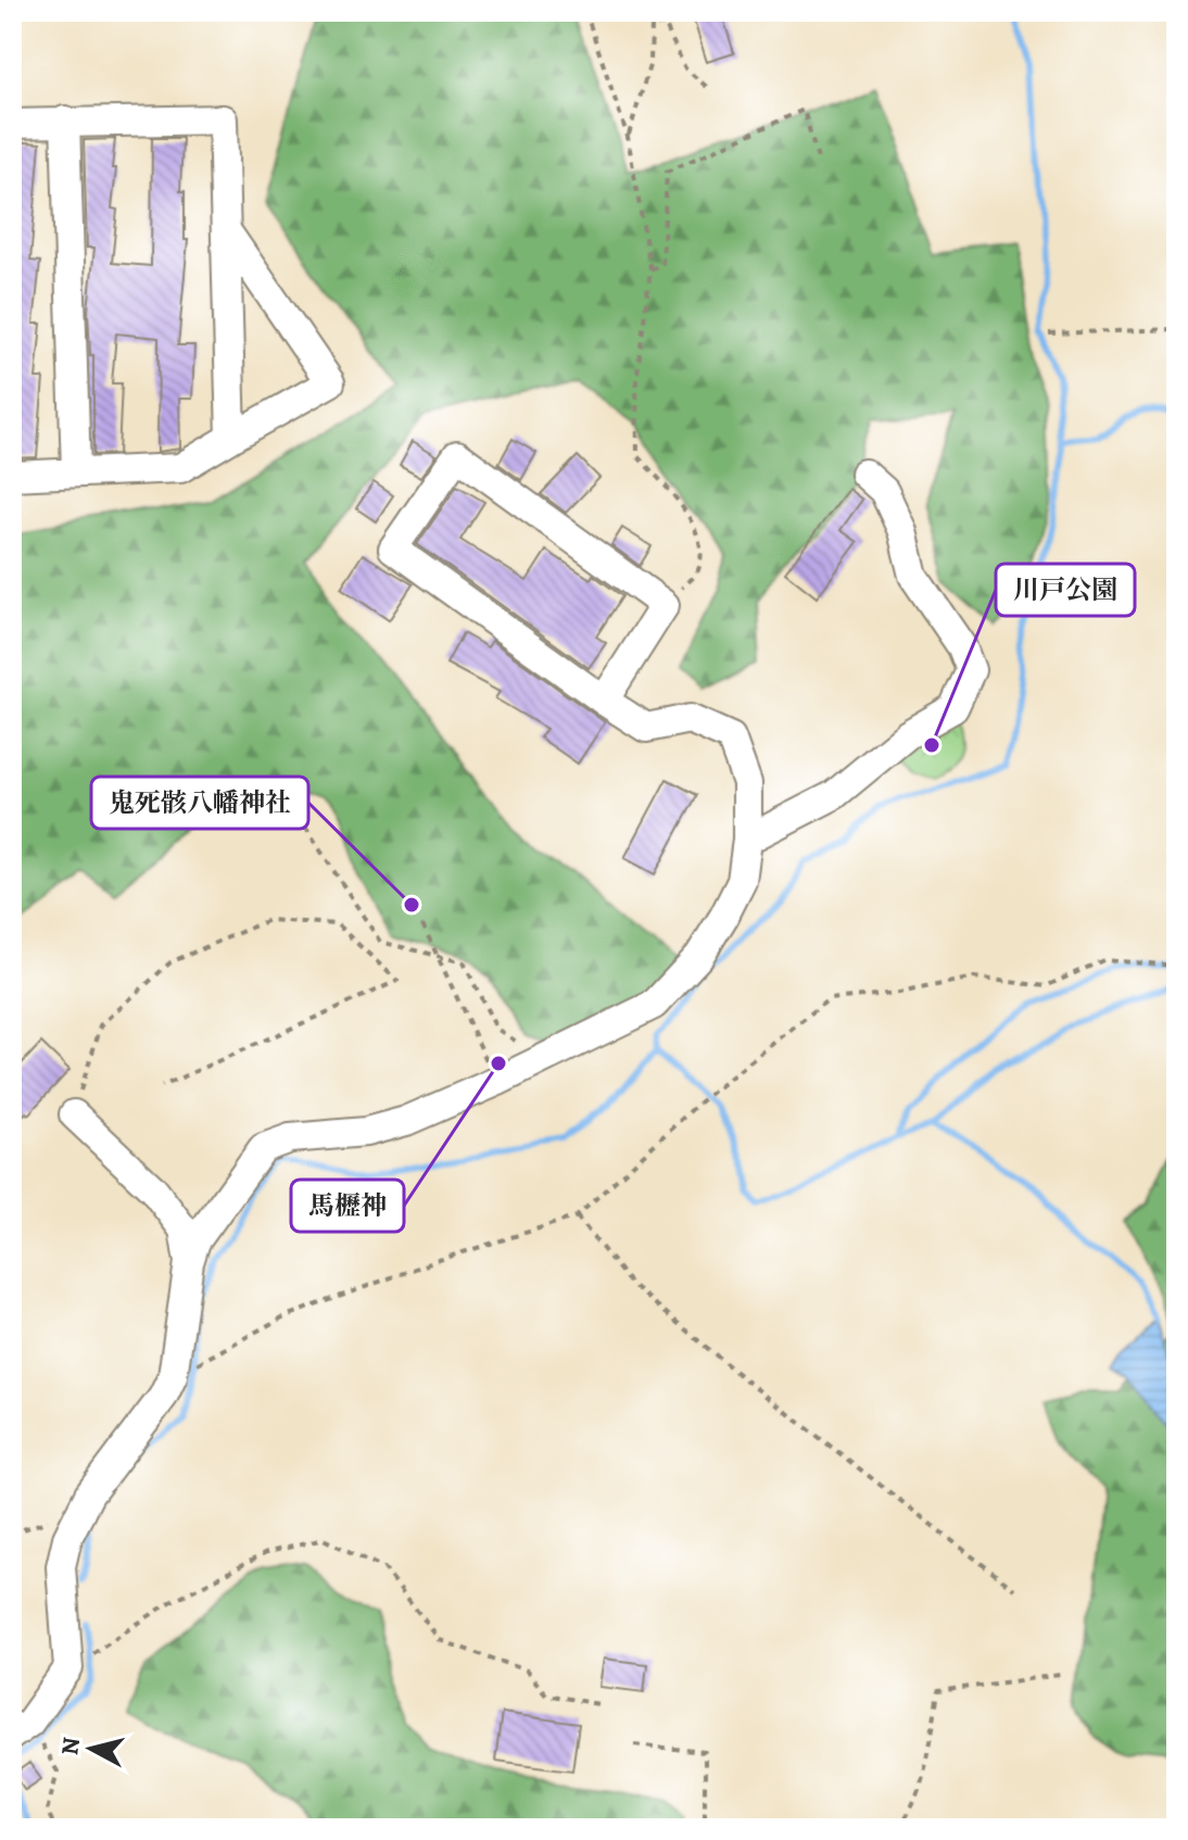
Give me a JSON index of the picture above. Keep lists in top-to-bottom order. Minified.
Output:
{"places":["川戸公園","鬼死骸八幡神社","馬櫪神"],"north":"left"}
